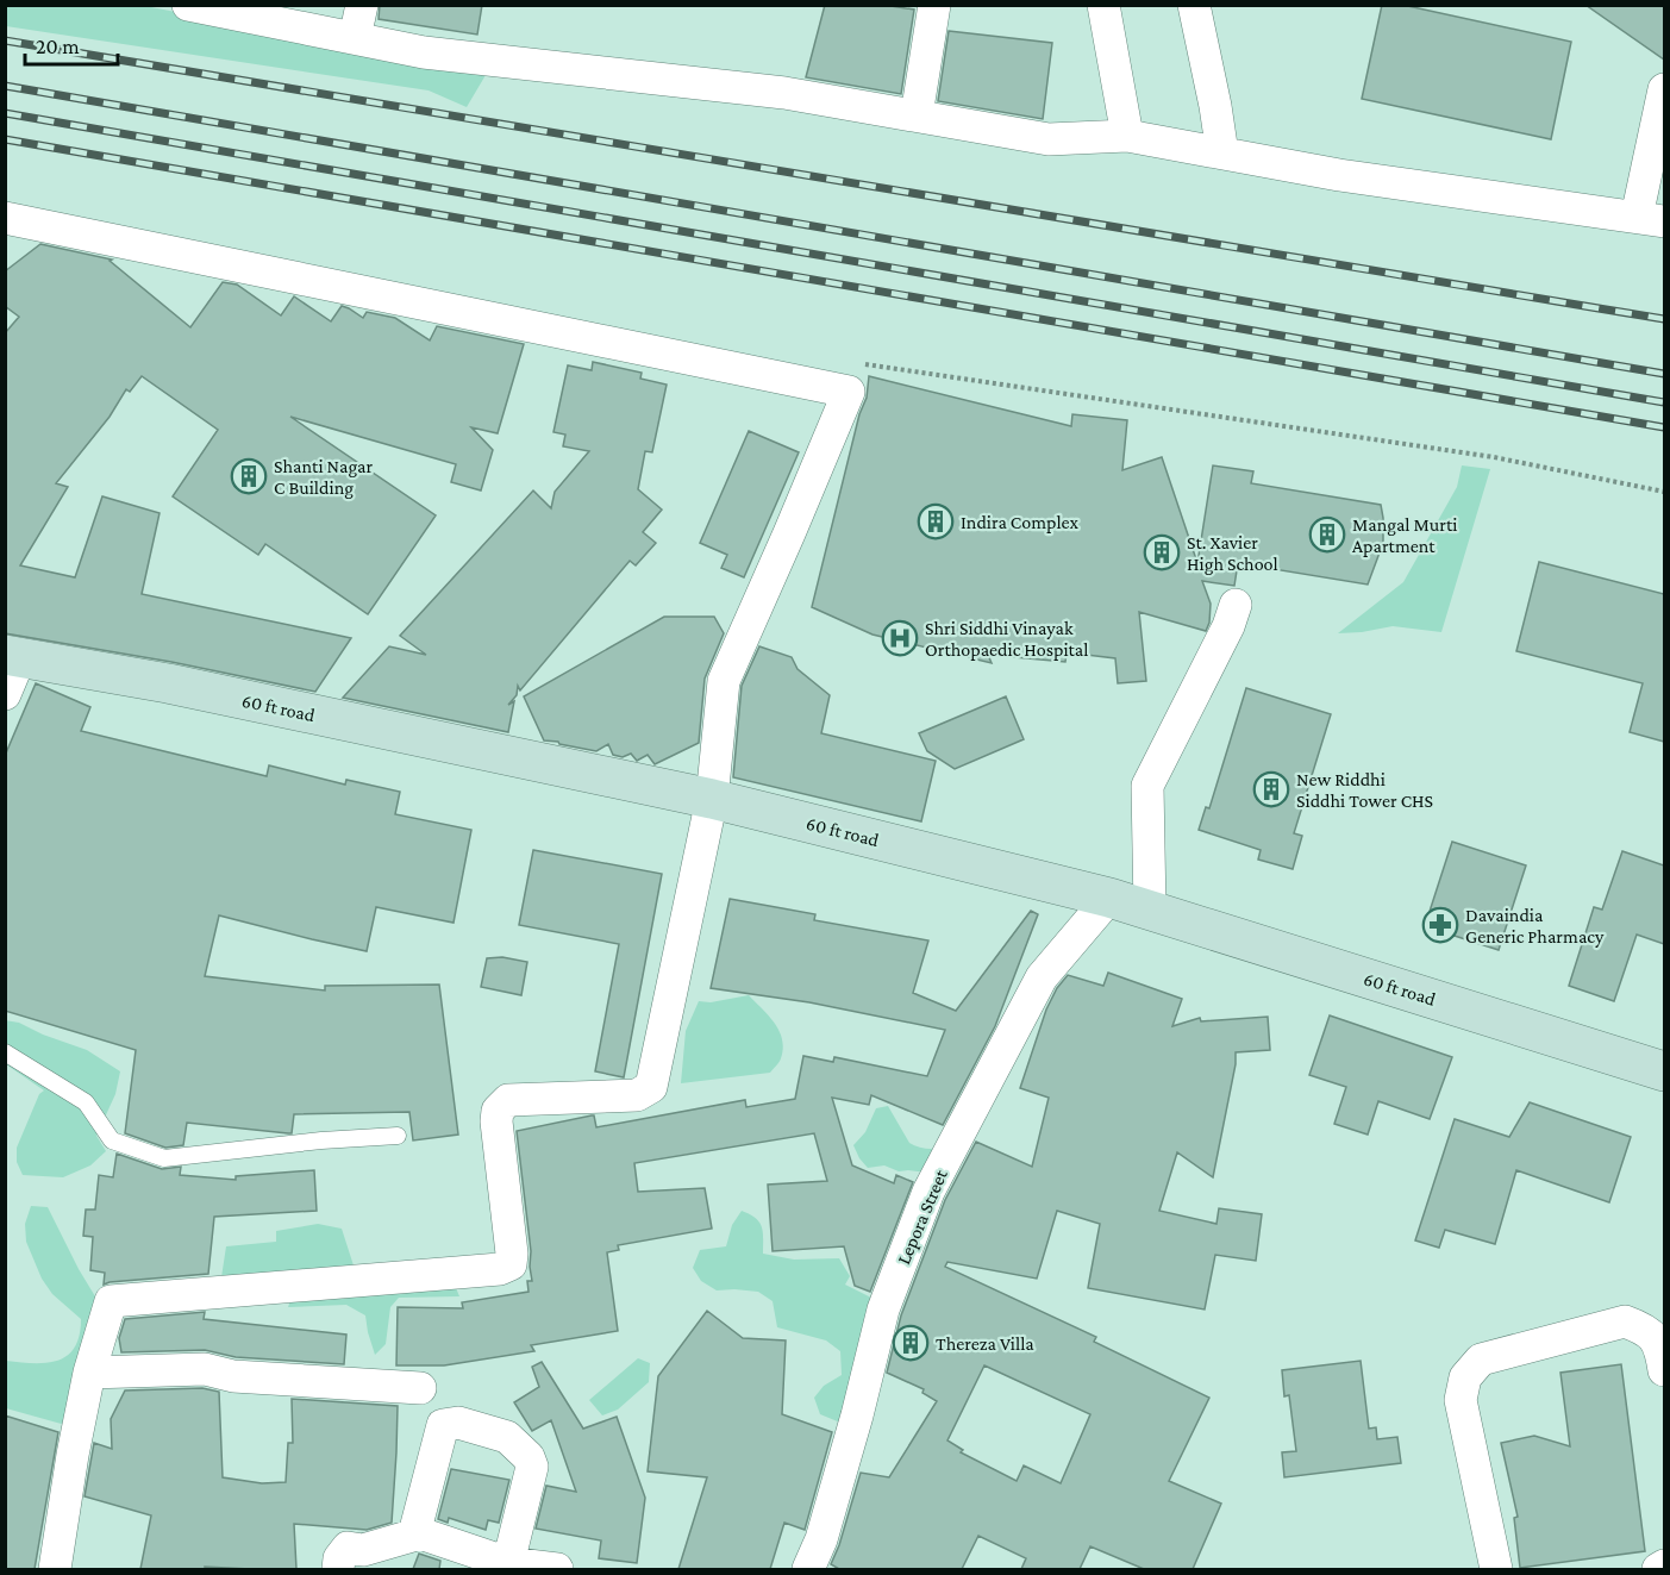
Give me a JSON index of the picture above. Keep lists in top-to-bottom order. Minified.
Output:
{"streets":{"street":["60 ft road","Lepora Street"]},"crossings":[["60 ft road","Lepora Street"]],"places":{"building":["Shanti Nagar C Building","Indira Complex","Mangal Murti Apartment","St. Xavier High School","New Riddhi Siddhi Tower CHS","Thereza Villa"],"hospital":["Shri Siddhi Vinayak Orthopaedic Hospital"],"pharmacy":["Davaindia Generic Pharmacy"]},"scale_bar":"20 m"}
